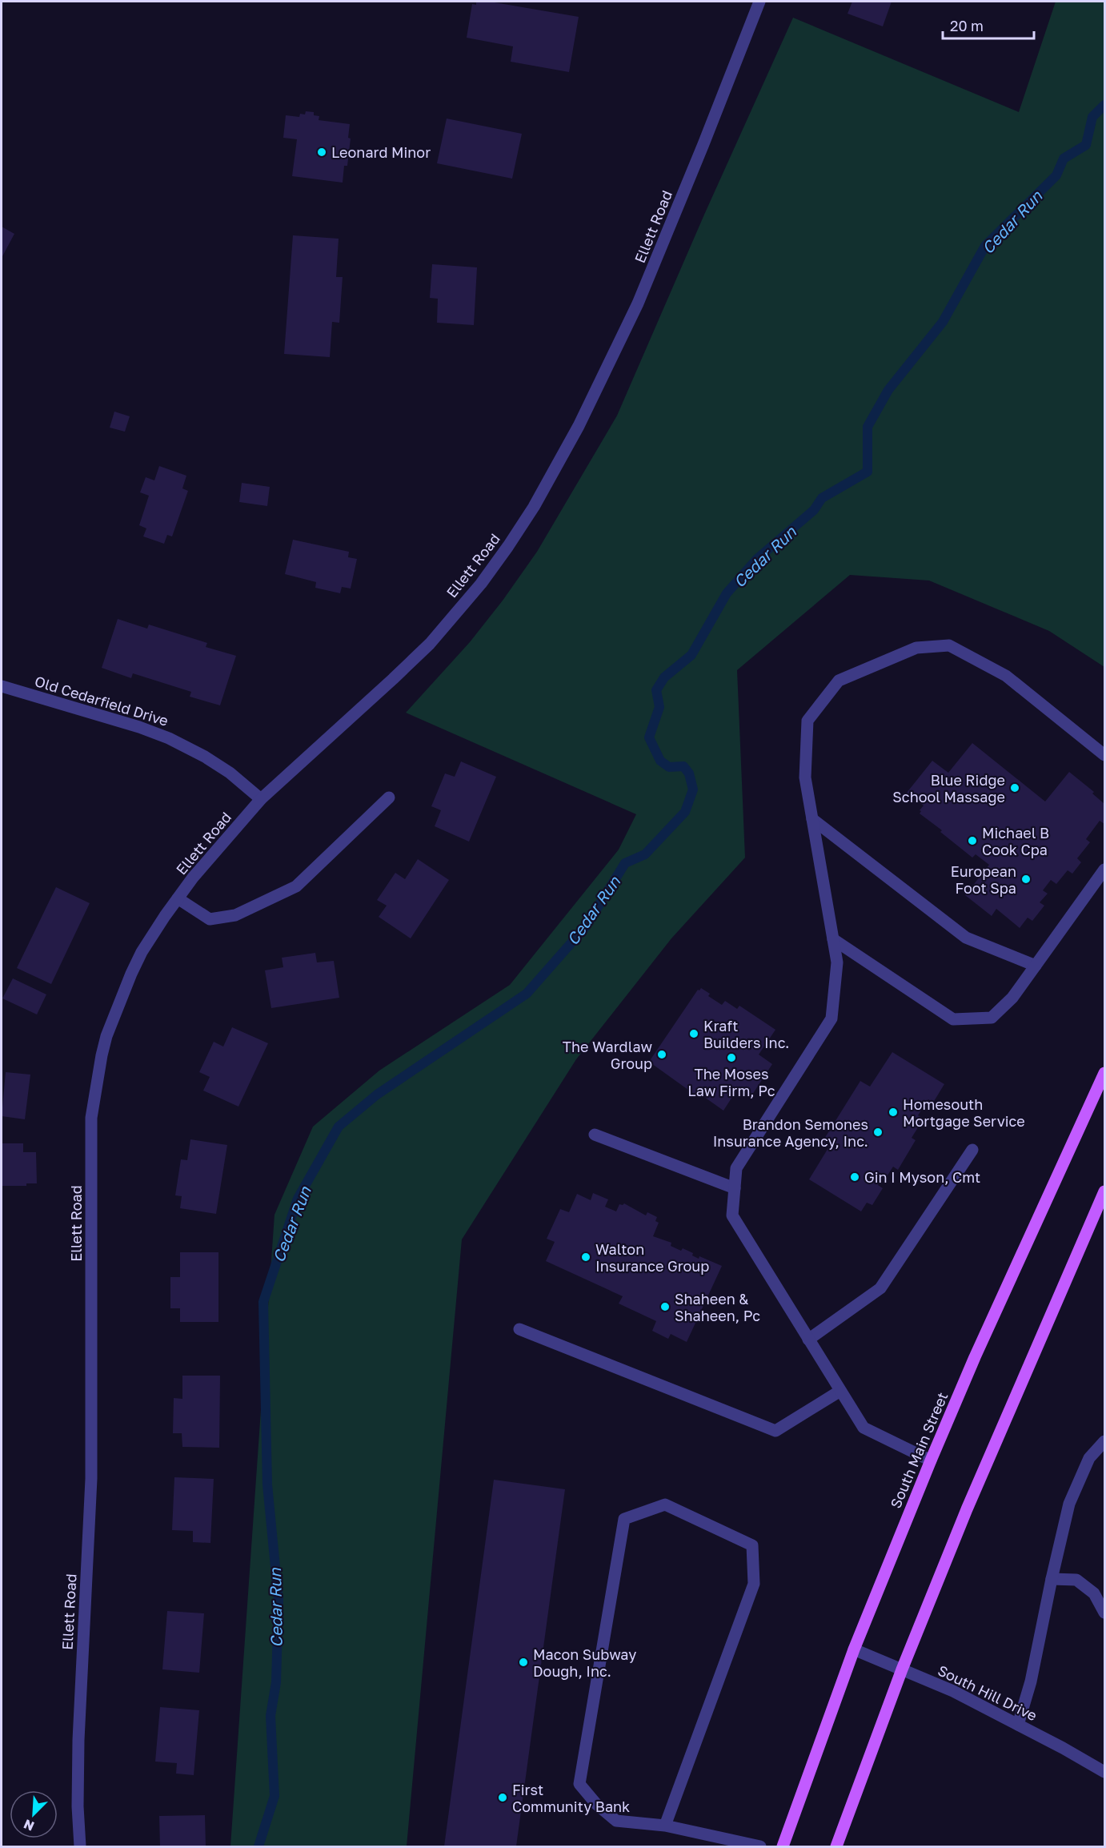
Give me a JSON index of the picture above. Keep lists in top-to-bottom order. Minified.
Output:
{"streets":{"main road":["South Main Street"],"street":["Ellett Road","Old Cedarfield Drive","South Hill Drive"]},"crossings":[["Ellett Road","Old Cedarfield Drive"],["South Main Street","South Hill Drive"]],"water":["Cedar Run"],"places":["Leonard Minor","Blue Ridge School Massage","Michael B Cook Cpa","European Foot Spa","Kraft Builders Inc.","The Wardlaw Group","The Moses Law Firm, Pc","Homesouth Mortgage Service","Brandon Semones Insurance Agency, Inc.","Gin I Myson, Cmt","Walton Insurance Group","Shaheen & Shaheen, Pc","Macon Subway Dough, Inc.","First Community Bank"],"scale_bar":"20 m","north":"bottom left"}
